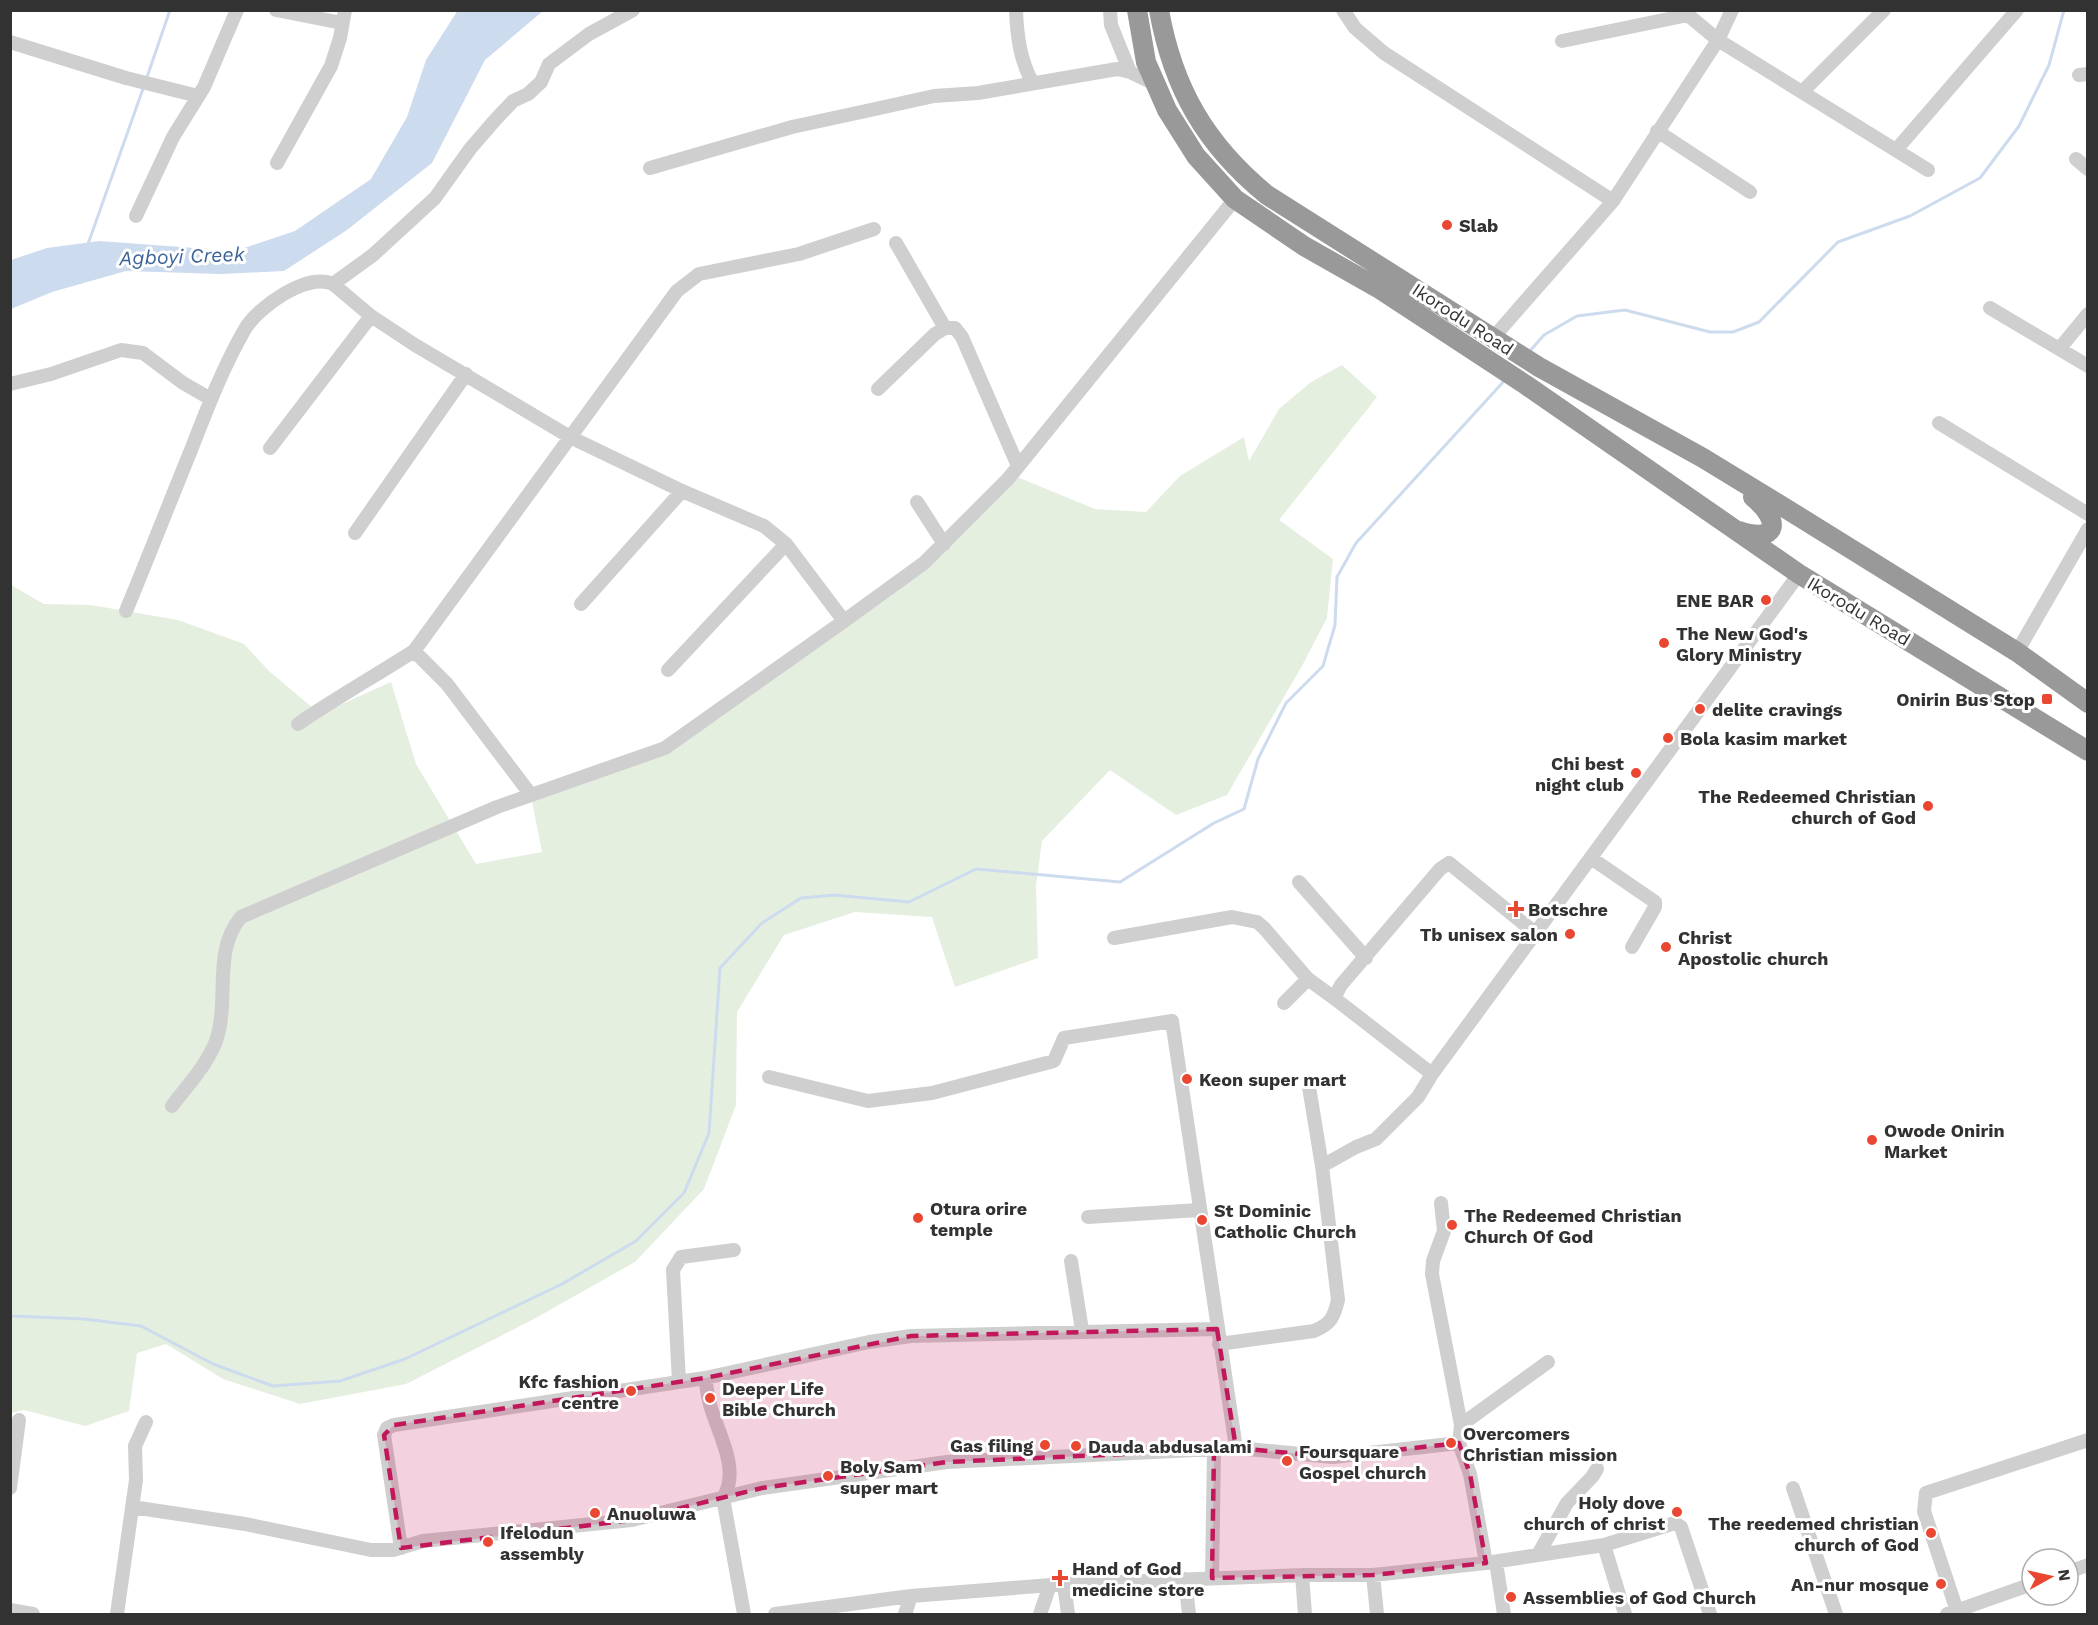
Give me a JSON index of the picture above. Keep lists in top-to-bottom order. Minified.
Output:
{"streets":{"highway":["Ikorodu Road"]},"water":["Agboyi Creek"],"places":{"other":["Slab","ENE BAR","The New God's Glory Ministry","delite cravings","Bola kasim market","Chi best night club","The Redeemed Christian church of God","Tb unisex salon","Christ Apostolic church","Keon super mart","Owode Onirin Market","Otura orire temple","St Dominic Catholic Church","The Redeemed Christian Church Of God","Kfc fashion centre","Deeper Life Bible Church","Overcomers Christian mission","Gas filing","Dauda abdusalami","Foursquare Gospel church","Boly Sam super mart","Holy dove church of christ","Anuoluwa","The reedemed christian church of God","Ifelodun assembly","An-nur mosque","Assemblies of God Church"],"transit":["Onirin Bus Stop"],"health":["Botschre","Hand of God medicine store"]},"north":"right"}
